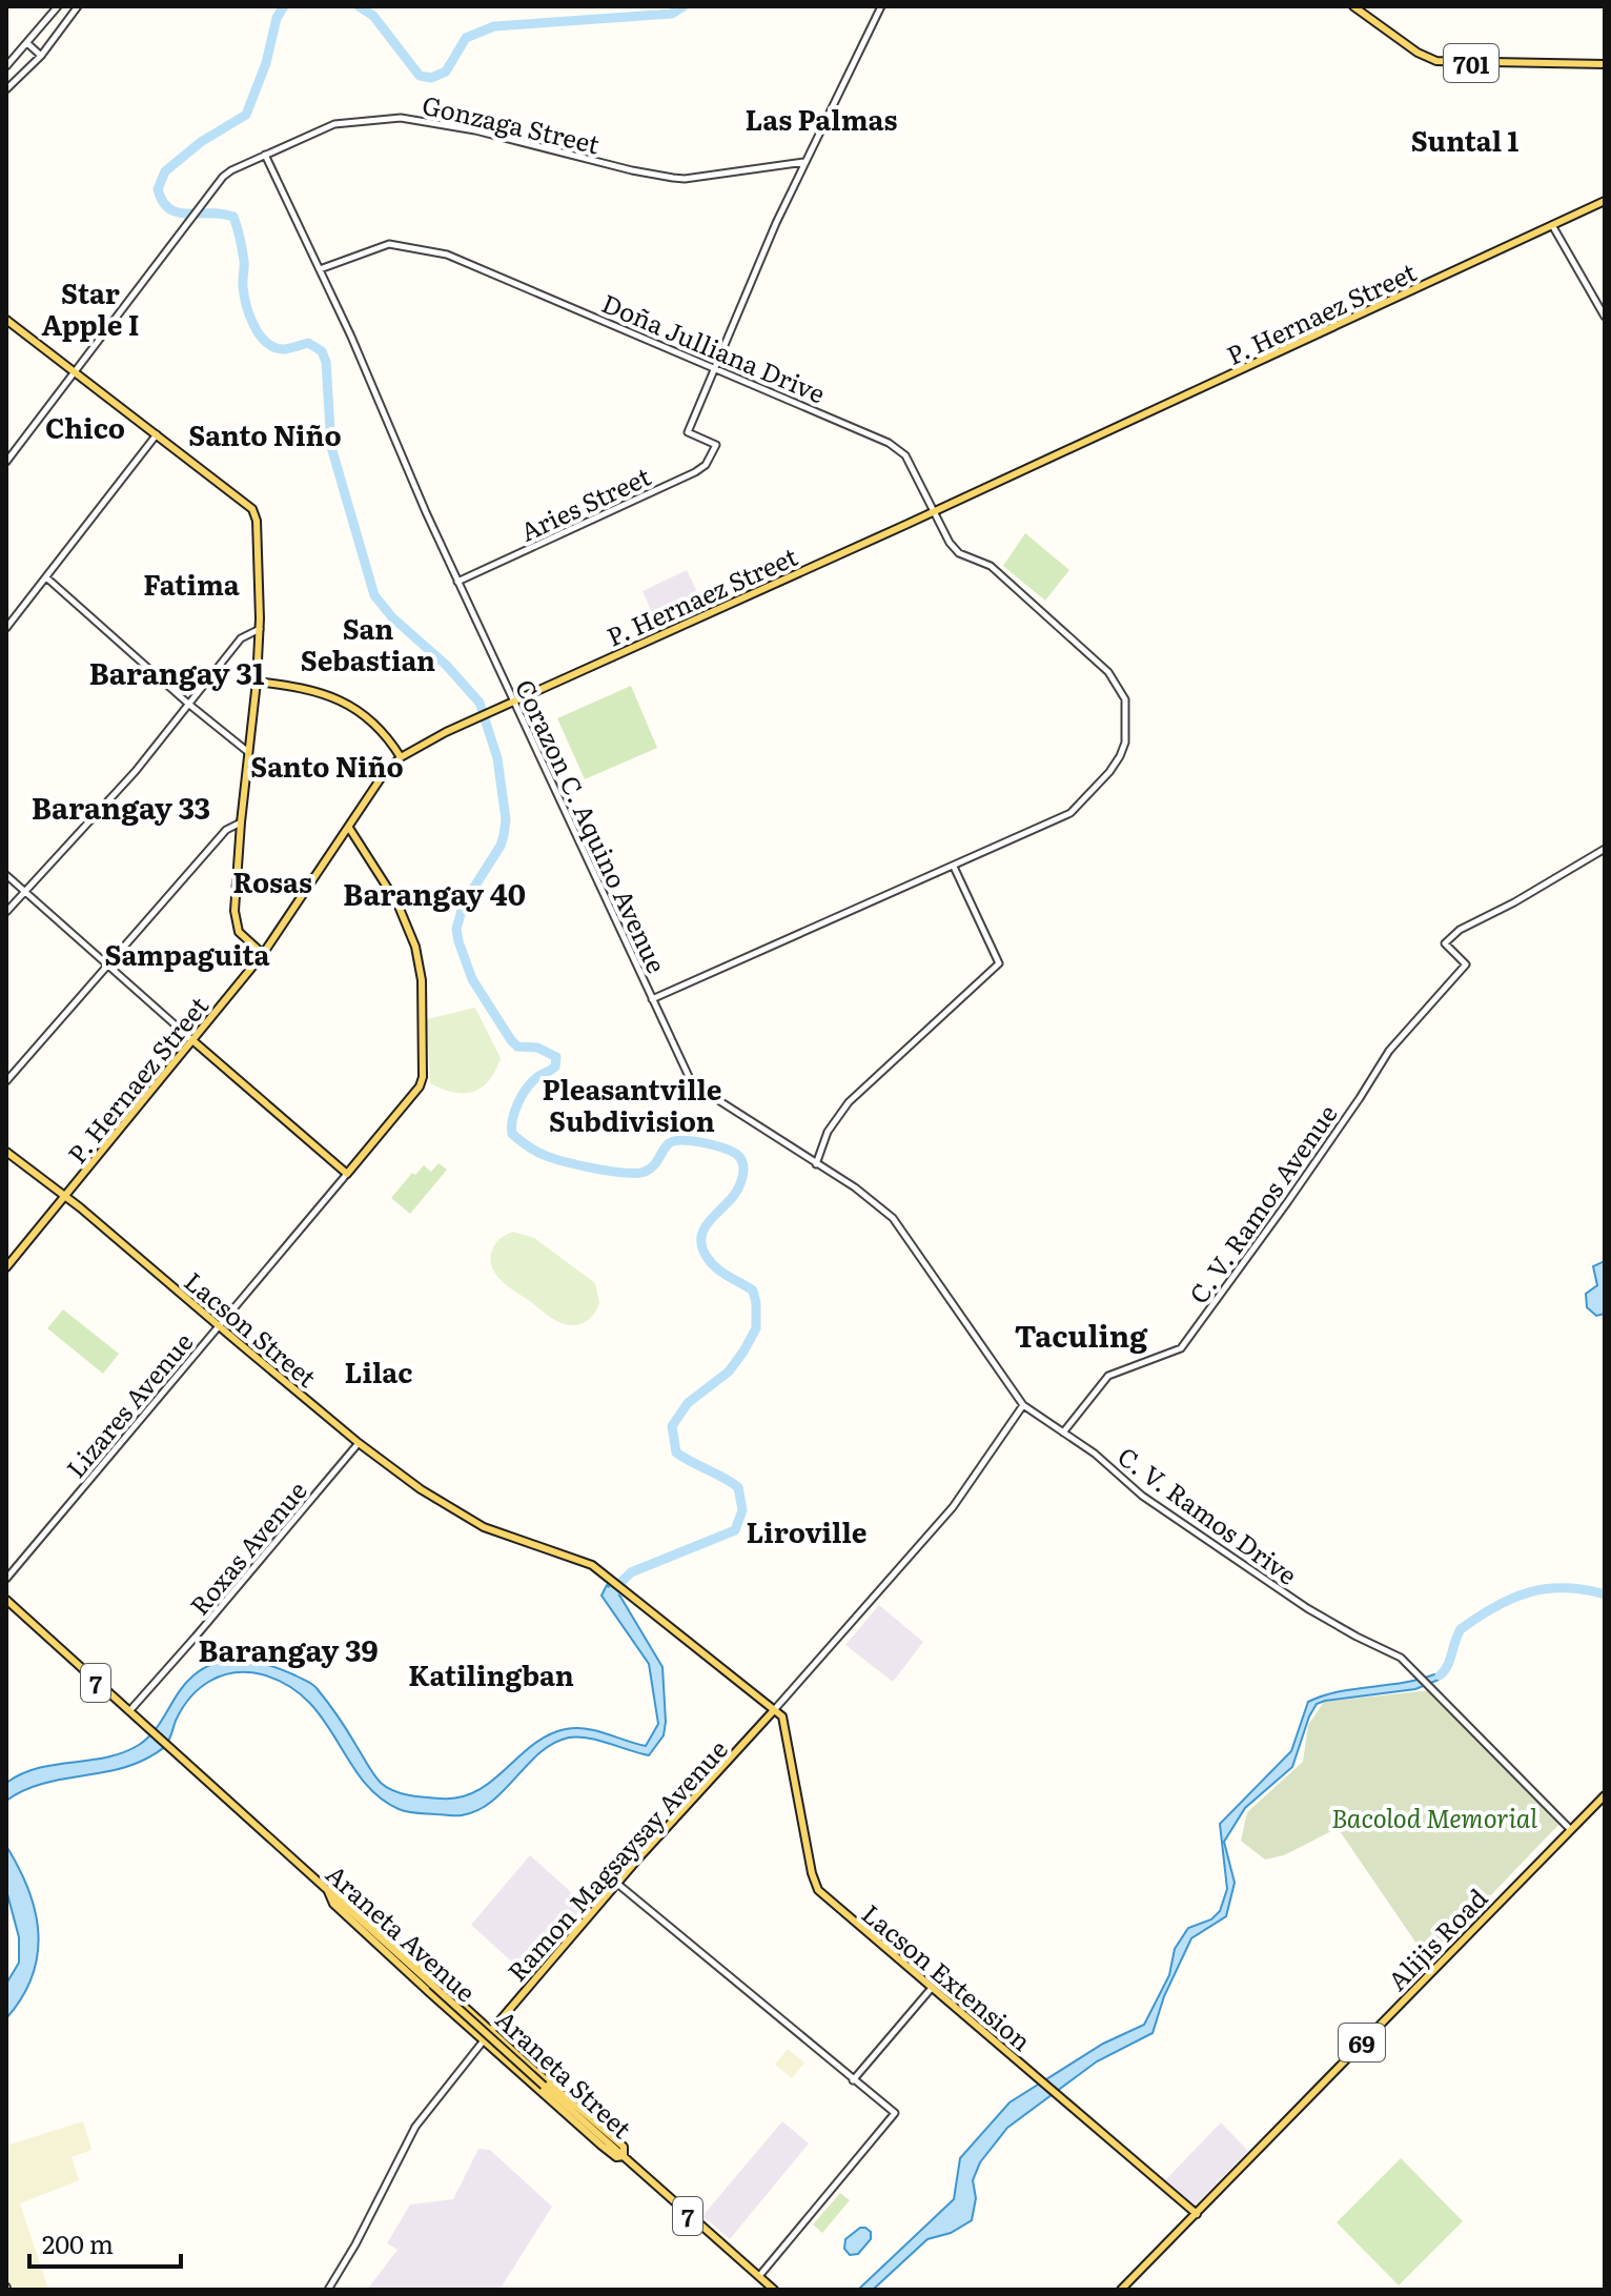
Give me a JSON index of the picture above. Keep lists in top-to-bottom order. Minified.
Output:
{"streets":{"main road":["701","P. Hernaez Street","Lacson Street","Lizares Avenue","7","Ramon Magsaysay Avenue","Araneta Avenue","Alijis Road","Lacson Extension","69","Araneta Street"],"street":["Gonzaga Street","Doña Julliana Drive","Aries Street","Corazon C. Aquino Avenue","C. V. Ramos Avenue","C. V. Ramos Drive","Roxas Avenue"]},"crossings":[["Gonzaga Street","Corazon C. Aquino Avenue"],["P. Hernaez Street","Doña Julliana Drive"],["P. Hernaez Street","Corazon C. Aquino Avenue"],["P. Hernaez Street","Lacson Street"],["P. Hernaez Street","Lizares Avenue"],["Doña Julliana Drive","Aries Street"],["Doña Julliana Drive","Corazon C. Aquino Avenue"],["Aries Street","Corazon C. Aquino Avenue"],["Corazon C. Aquino Avenue","C. V. Ramos Drive"],["C. V. Ramos Avenue","C. V. Ramos Drive"],["Lacson Street","Lizares Avenue"],["Lacson Street","Roxas Avenue"],["Lacson Street","Ramon Magsaysay Avenue"],["Lacson Street","Lacson Extension"],["C. V. Ramos Drive","Alijis Road"],["Roxas Avenue","Araneta Avenue"],["Ramon Magsaysay Avenue","Lacson Extension"],["Ramon Magsaysay Avenue","Araneta Street"],["Araneta Avenue","Araneta Street"],["Alijis Road","Lacson Extension"]],"districts":["Las Palmas","Suntal 1","Star Apple I","Chico","Santo Niño","Fatima","San Sebastian","Barangay 31","Santo Niño","Barangay 33","Rosas","Barangay 40","Sampaguita","Pleasantville Subdivision","Taculing","Lilac","Liroville","Barangay 39","Katilingban"],"parks":["Bacolod Memorial"],"scale_bar":"200 m"}
